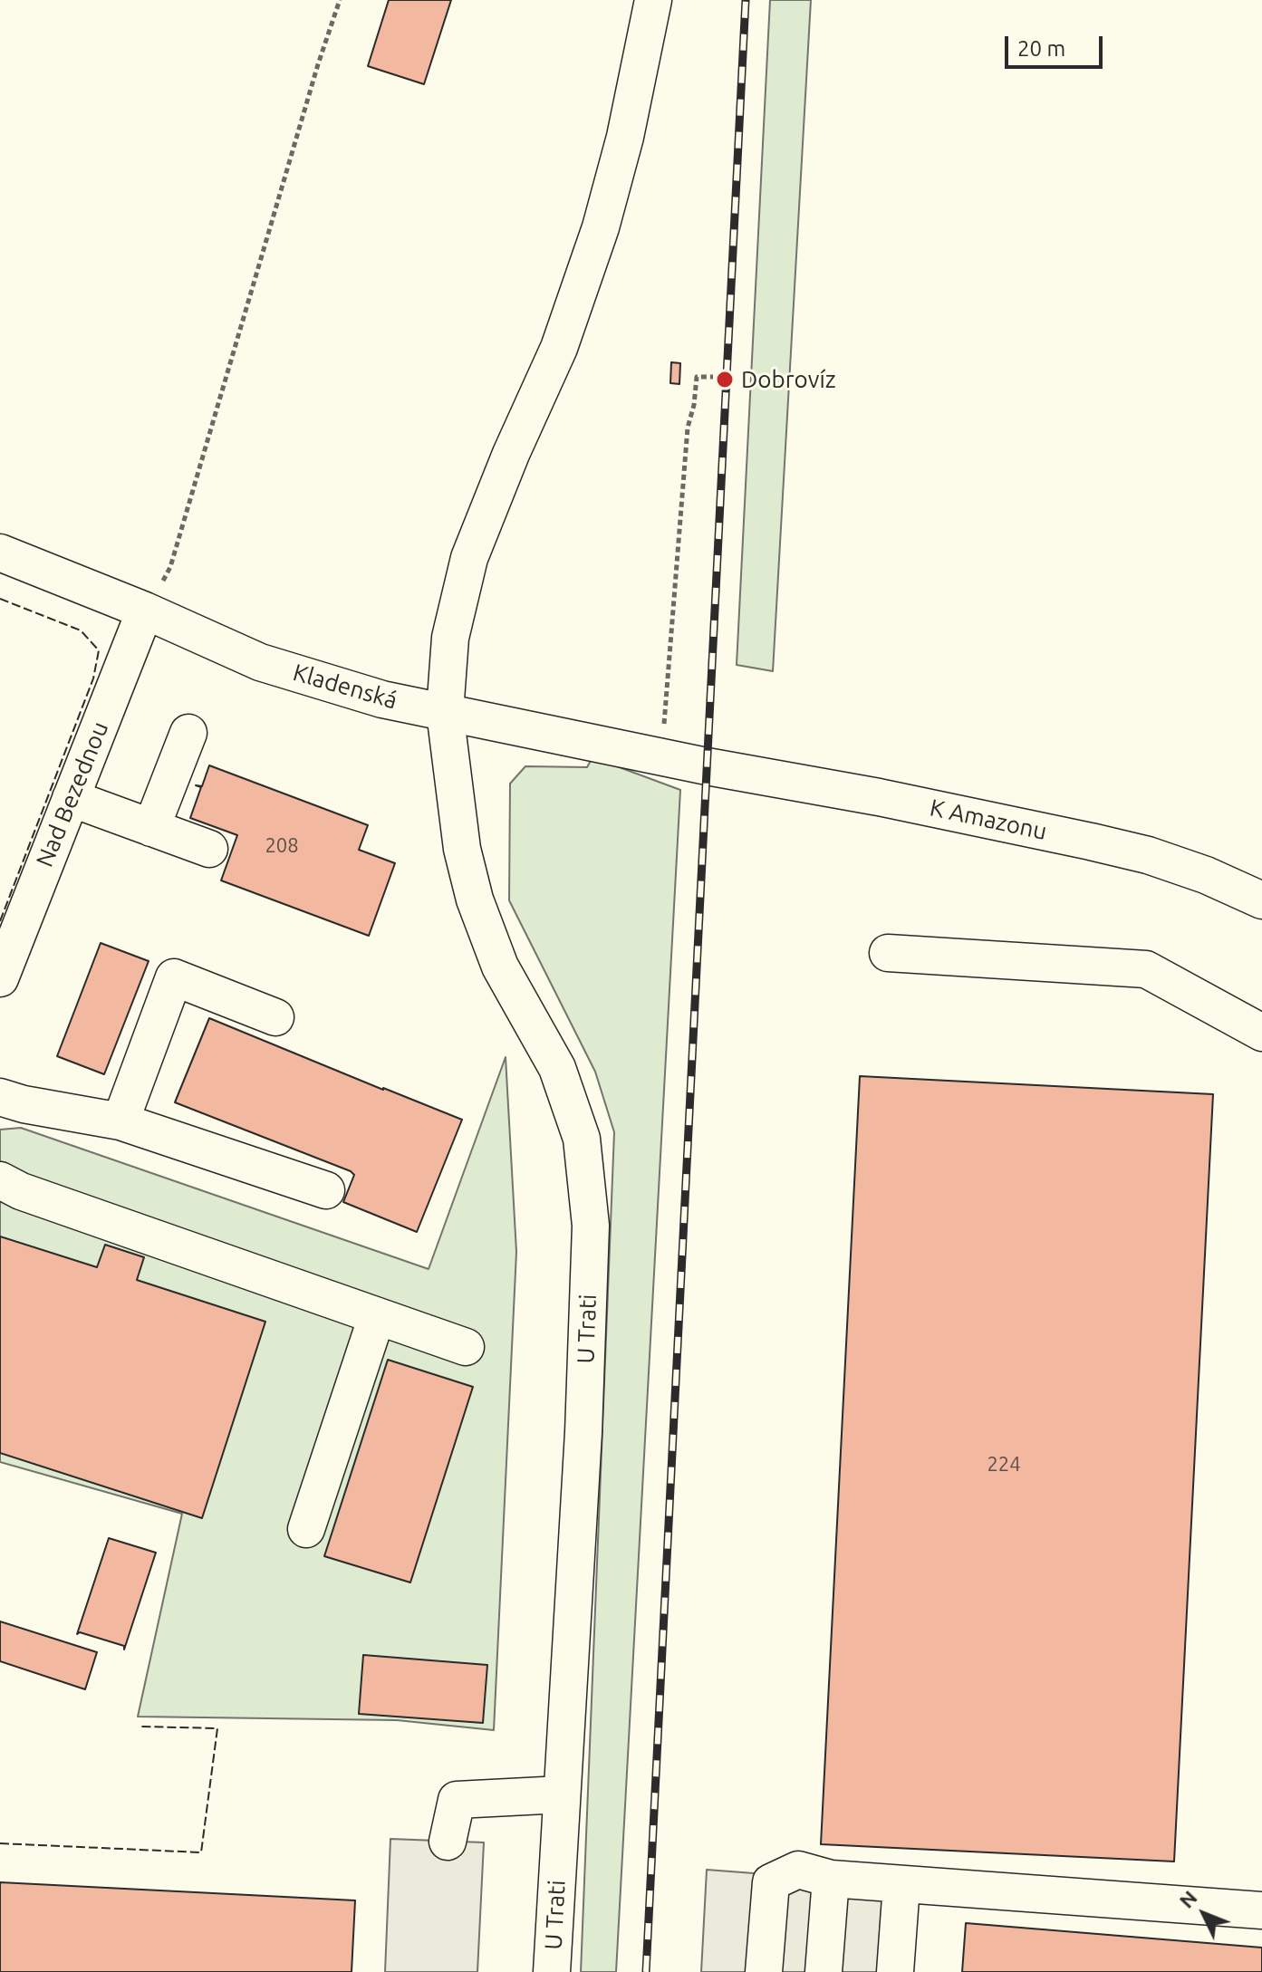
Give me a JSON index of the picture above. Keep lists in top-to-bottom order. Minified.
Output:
{"streets":{"street":["Kladenská","Nad Bezednou","K Amazonu","U Trati"]},"crossings":[["Kladenská","Nad Bezednou"],["Kladenská","K Amazonu"],["Kladenská","U Trati"]],"places":["Dobrovíz"],"house_numbers":["208","224"],"scale_bar":"20 m","north":"top left"}
